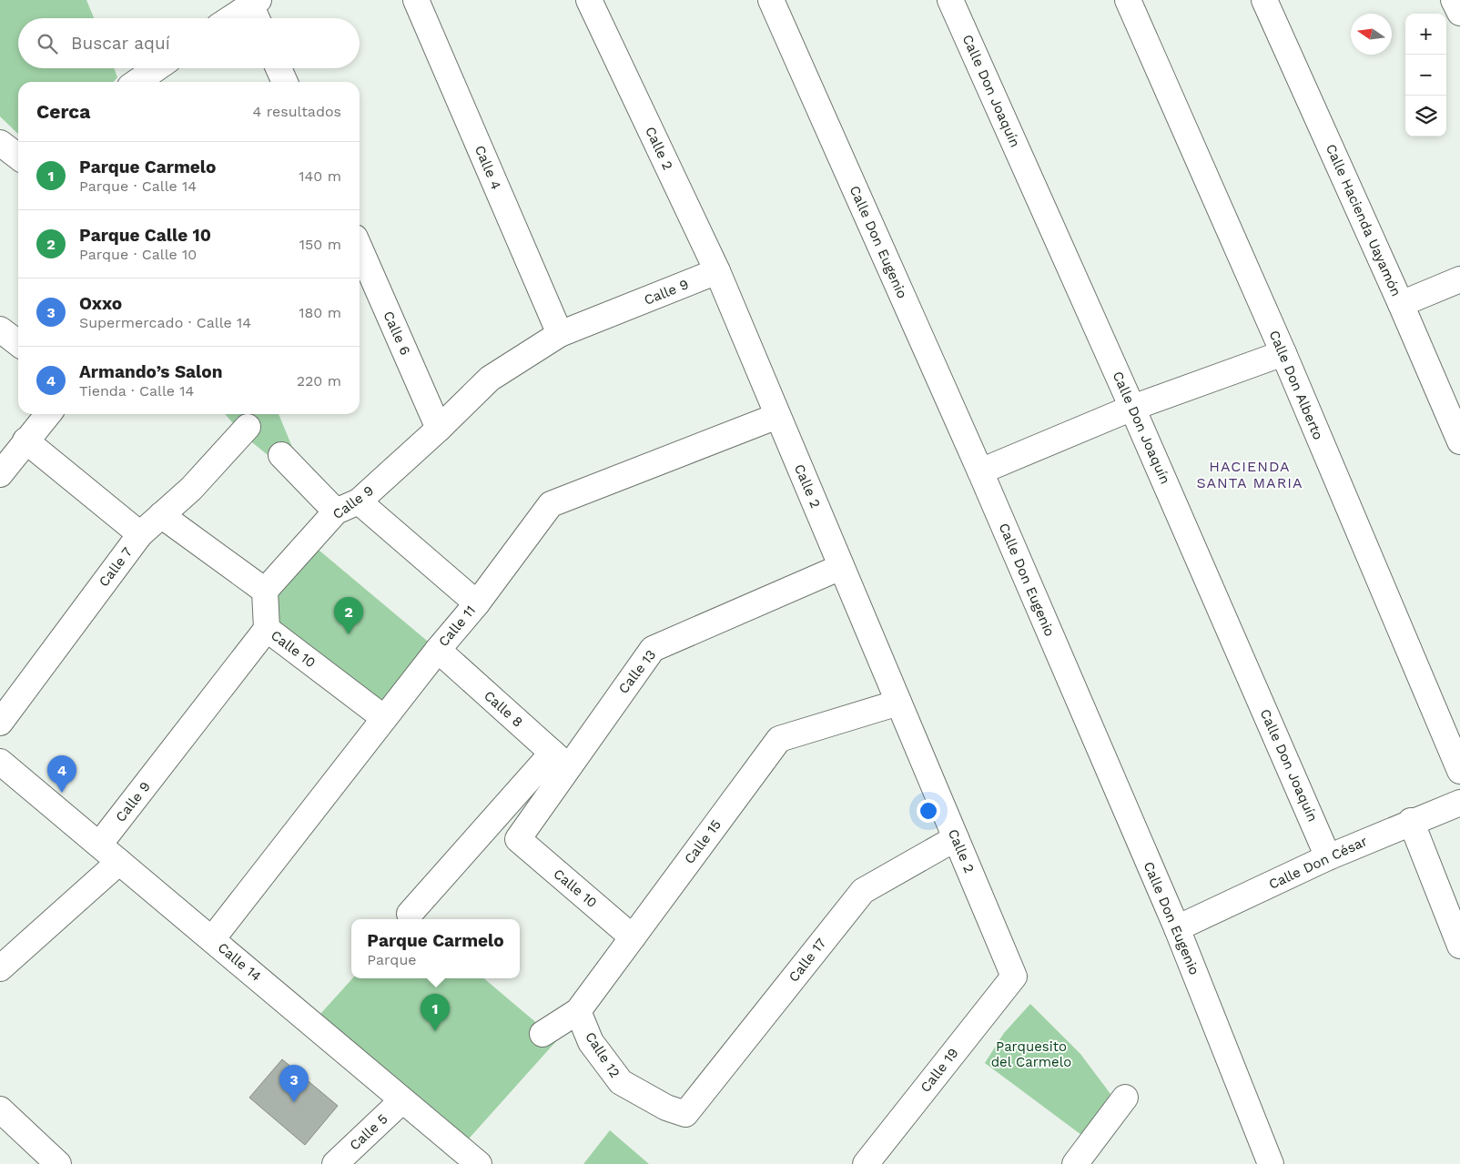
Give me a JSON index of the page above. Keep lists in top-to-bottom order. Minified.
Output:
{"streets":{"street":["Calle Don Joaquín","Calle 2","Calle 4","Calle Hacienda Uayamón","Calle Don Eugenio","Calle 9","Calle 6","Calle Don Alberto","Calle 7","Calle 11","Calle 10","Calle 13","Calle 8","Calle 15","Calle Don César","Calle 17","Calle 14","Calle 12","Calle 19","Calle 5"]},"crossings":[["Calle Don Joaquín","Calle Don César"],["Calle 2","Calle 9"],["Calle 2","Calle 11"],["Calle 2","Calle 13"],["Calle 2","Calle 15"],["Calle 2","Calle 17"],["Calle 2","Calle 19"],["Calle 4","Calle 9"],["Calle Don Eugenio","Calle Don César"],["Calle 9","Calle 6"],["Calle 9","Calle 10"],["Calle 9","Calle 14"],["Calle 11","Calle 10"],["Calle 11","Calle 8"],["Calle 11","Calle 14"],["Calle 10","Calle 13"],["Calle 10","Calle 15"],["Calle 13","Calle 8"],["Calle 15","Calle 12"],["Calle 17","Calle 12"],["Calle 14","Calle 5"]],"districts":["HACIENDA SANTA MARIA"],"parks":["Parquesito del Carmelo"],"north":"left","page":{"map_buttons":["+","−"],"search":"Buscar aquí","heading":["Cerca","4 resultados"],"list":[{"mark":"1","name":"Parque Carmelo","note":"Parque · Calle 14","value":"140 m"},{"mark":"2","name":"Parque Calle 10","note":"Parque · Calle 10","value":"150 m"},{"mark":"3","name":"Oxxo","note":"Supermercado · Calle 14","value":"180 m"},{"mark":"4","name":"Armando’s Salon","note":"Tienda · Calle 14","value":"220 m"}],"pins":["2","4","1","3"],"popup":["Parque Carmelo","Parque"]}}
